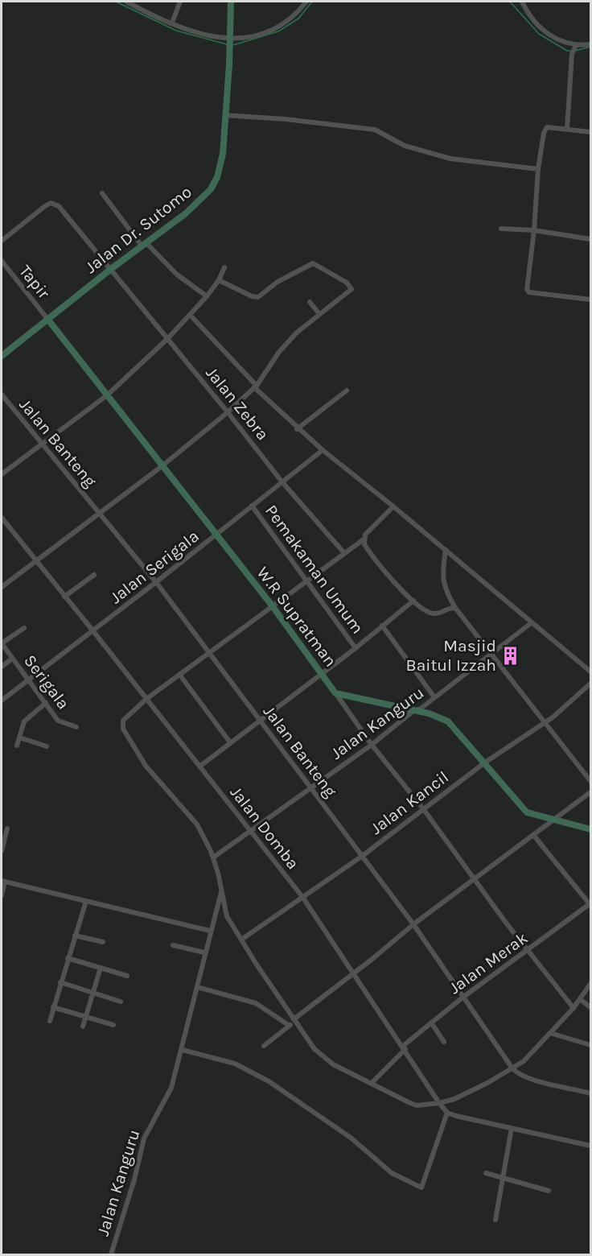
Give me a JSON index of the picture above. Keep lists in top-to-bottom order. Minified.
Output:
{"streets":{"street":["Jalan Dr. Sutomo","Tapir","Jalan Zebra","Jalan Banteng","Jalan Serigala","Pemakaman Umum","W.R Supratman","Serigala","Jalan Kanguru","Jalan Kancil","Jalan Domba","Jalan Merak"]},"crossings":[["Jalan Dr. Sutomo","Tapir"],["Jalan Dr. Sutomo","Jalan Zebra"],["Jalan Dr. Sutomo","W.R Supratman"],["Tapir","W.R Supratman"],["Jalan Zebra","Jalan Serigala"],["Jalan Banteng","Jalan Serigala"],["Jalan Banteng","Jalan Kanguru"],["Jalan Banteng","Jalan Kancil"],["Jalan Banteng","Jalan Merak"],["Jalan Serigala","Pemakaman Umum"],["Jalan Serigala","W.R Supratman"],["Jalan Serigala","Serigala"],["Jalan Serigala","Jalan Domba"],["Pemakaman Umum","Jalan Kanguru"],["W.R Supratman","Jalan Kanguru"],["W.R Supratman","Jalan Kancil"],["Jalan Kanguru","Jalan Domba"],["Jalan Kancil","Jalan Domba"],["Jalan Domba","Jalan Merak"]],"places":{"building":["Masjid Baitul Izzah"]}}
